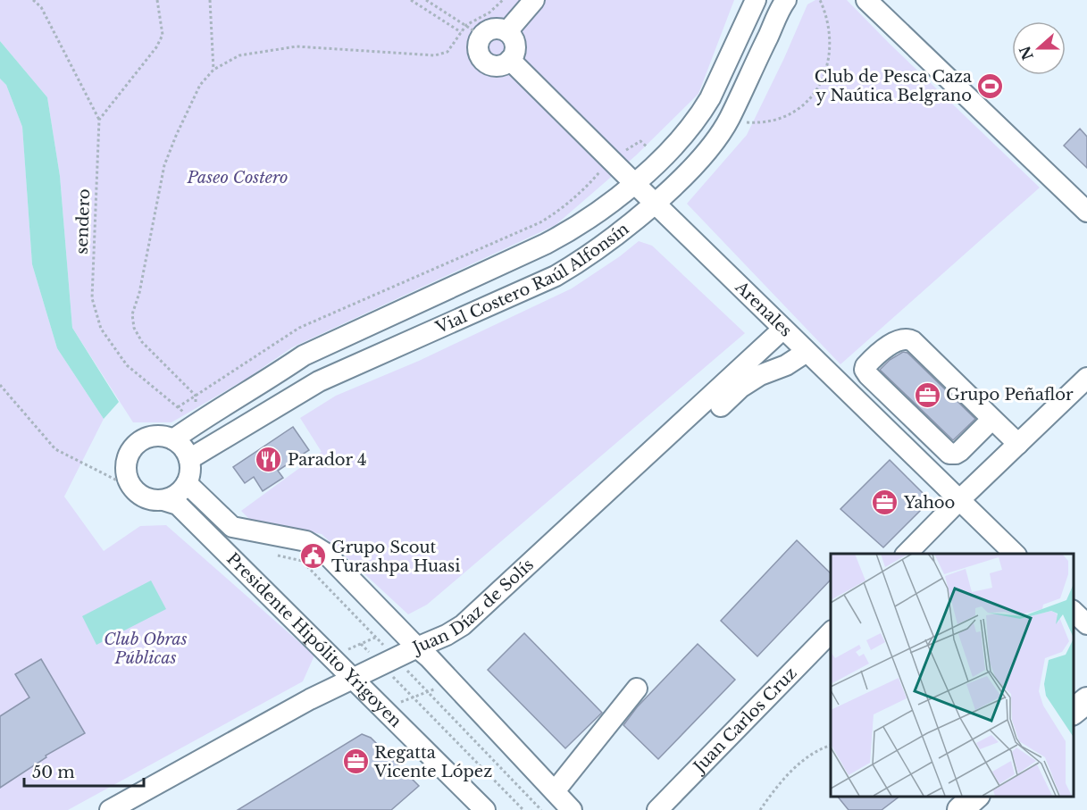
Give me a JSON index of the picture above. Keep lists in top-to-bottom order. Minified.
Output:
{"streets":{"street":["Vial Costero Raúl Alfonsín","Arenales","Juan Díaz de Solís","Presidente Hipólito Yrigoyen","Juan Carlos Cruz"],"path":["sendero"]},"crossings":[["sendero","Vial Costero Raúl Alfonsín"],["Vial Costero Raúl Alfonsín","Arenales"],["Vial Costero Raúl Alfonsín","Presidente Hipólito Yrigoyen"],["Arenales","Juan Díaz de Solís"],["Juan Díaz de Solís","Presidente Hipólito Yrigoyen"]],"parks":["Paseo Costero","Club Obras Públicas"],"places":{"sports":["Club de Pesca Caza y Naútica Belgrano"],"office":["Grupo Peñaflor","Yahoo","Regatta Vicente López"],"restaurant":["Parador 4"],"public building":["Grupo Scout Turashpa Huasi"]},"scale_bar":"50 m","north":"left"}
